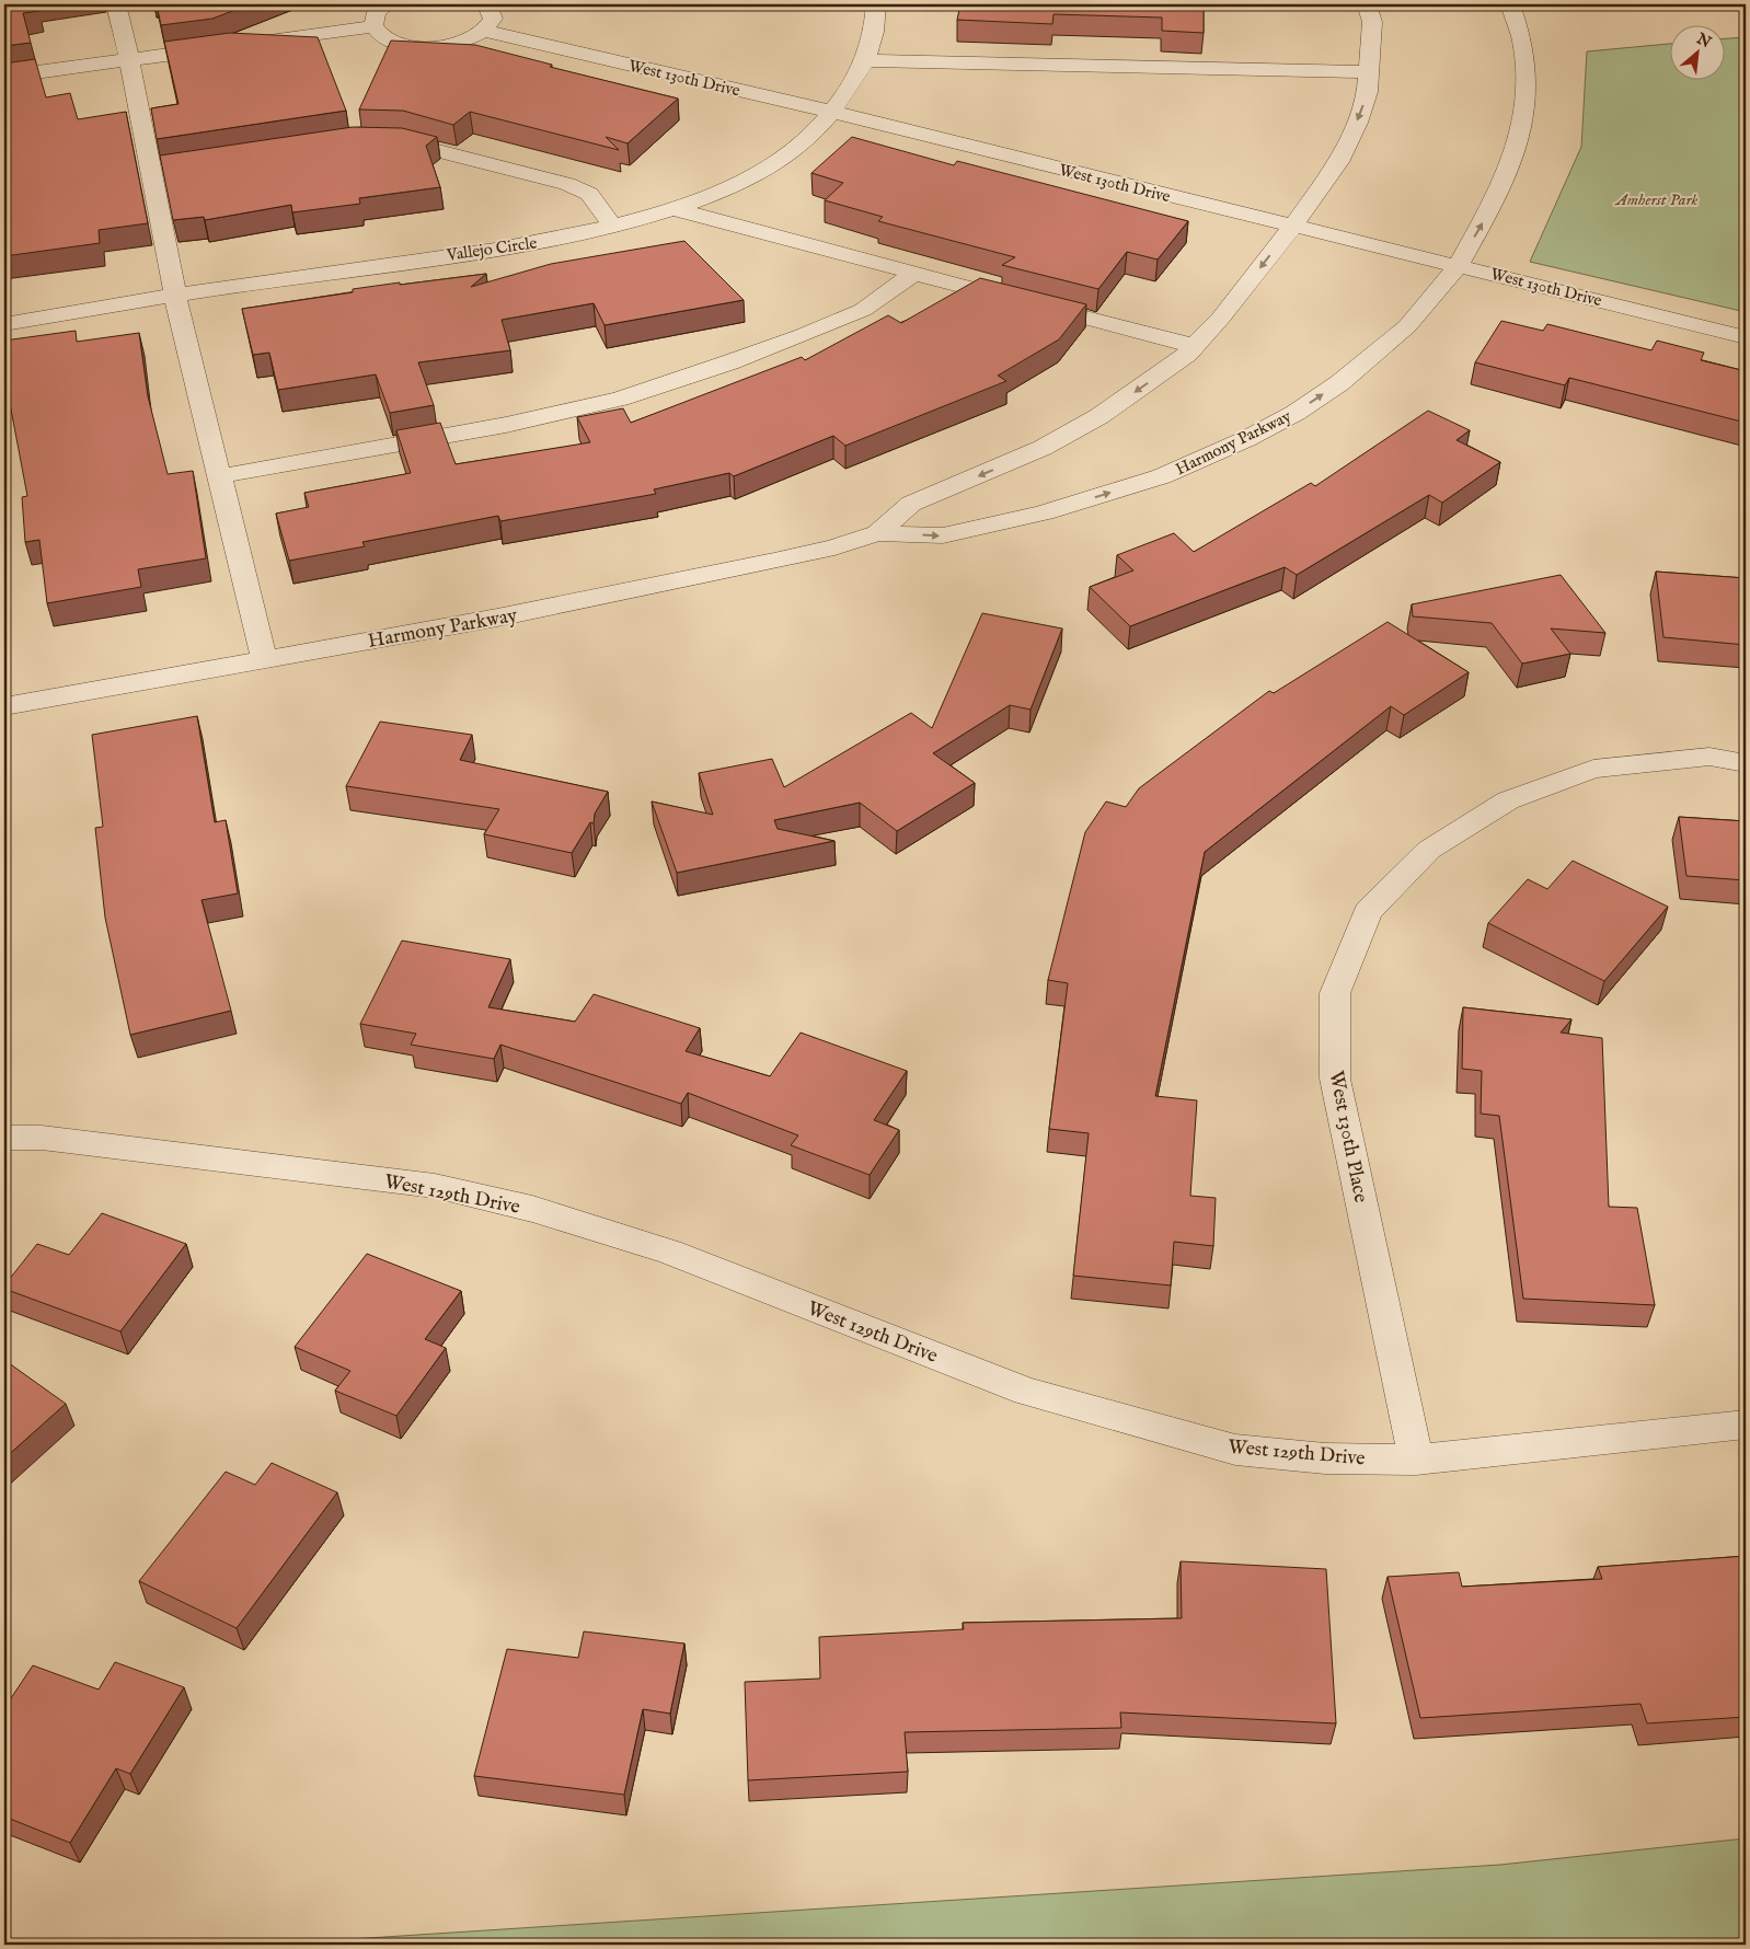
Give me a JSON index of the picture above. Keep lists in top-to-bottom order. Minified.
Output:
{"streets":{"street":["West 130th Drive","Vallejo Circle","Harmony Parkway","West 130th Place","West 129th Drive"]},"crossings":[["West 130th Drive","Vallejo Circle"],["West 130th Drive","Harmony Parkway"],["West 130th Place","West 129th Drive"]],"parks":["Amherst Park"],"north":"top right"}
